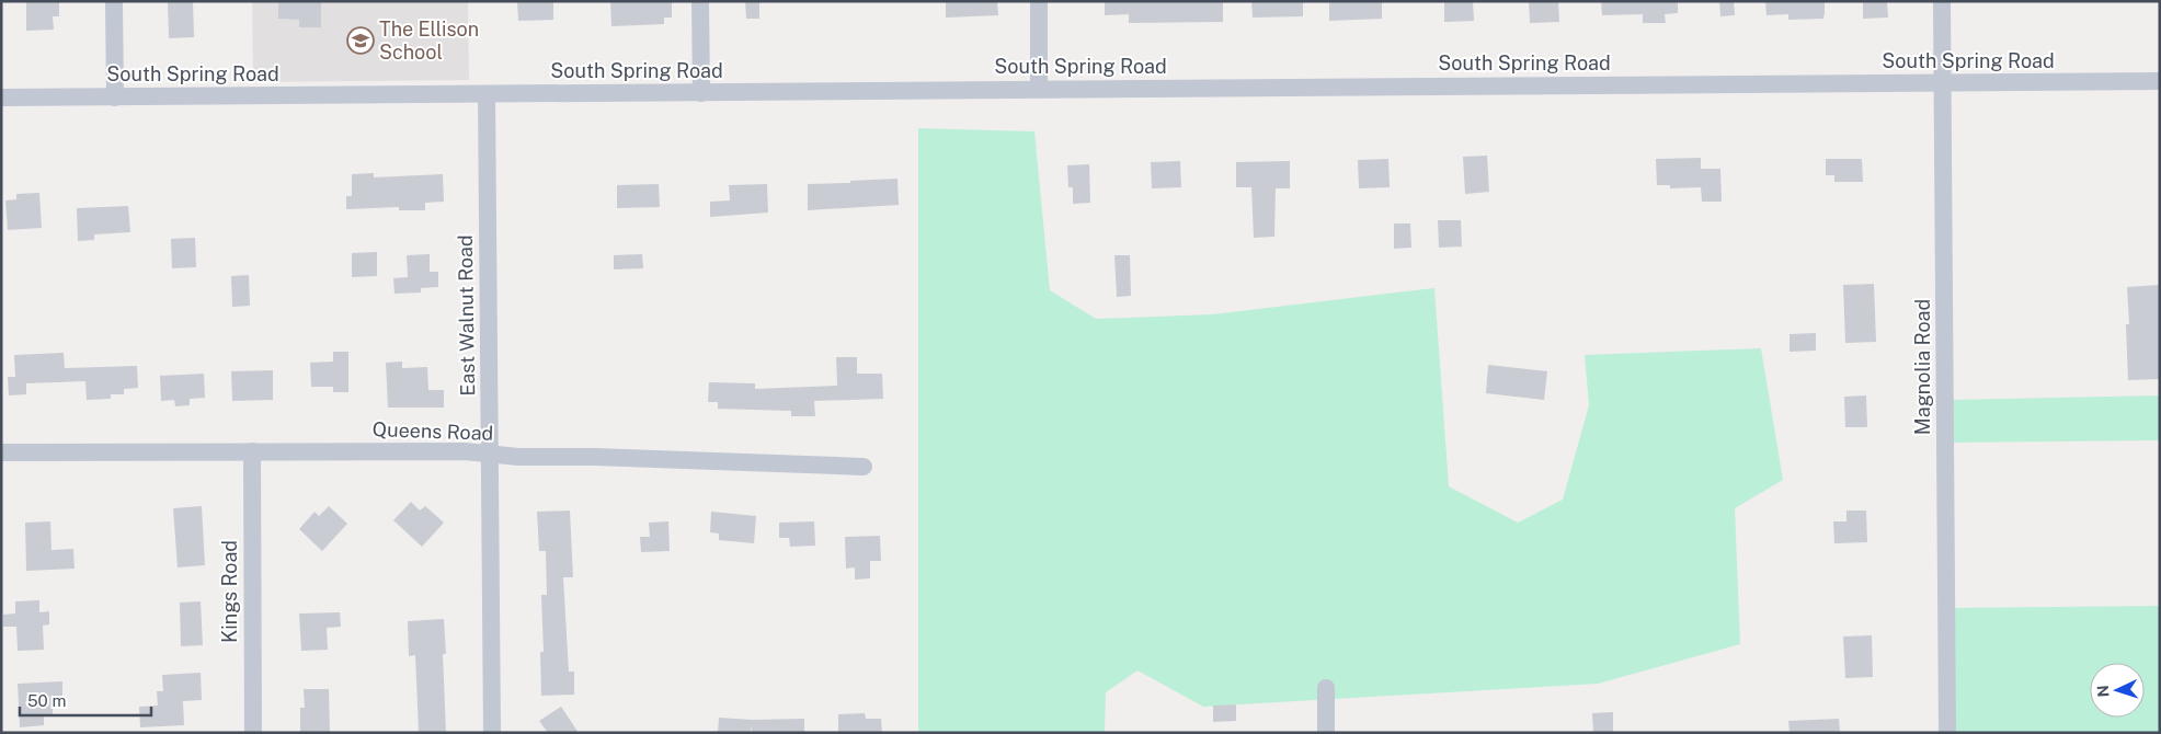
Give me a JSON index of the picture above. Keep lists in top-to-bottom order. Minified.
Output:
{"streets":{"street":["South Spring Road","East Walnut Road","Magnolia Road","Queens Road","Kings Road"]},"crossings":[["South Spring Road","East Walnut Road"],["South Spring Road","Magnolia Road"],["East Walnut Road","Queens Road"],["Queens Road","Kings Road"]],"places":{"school or university":["The Ellison School"]},"scale_bar":"50 m","north":"left"}
